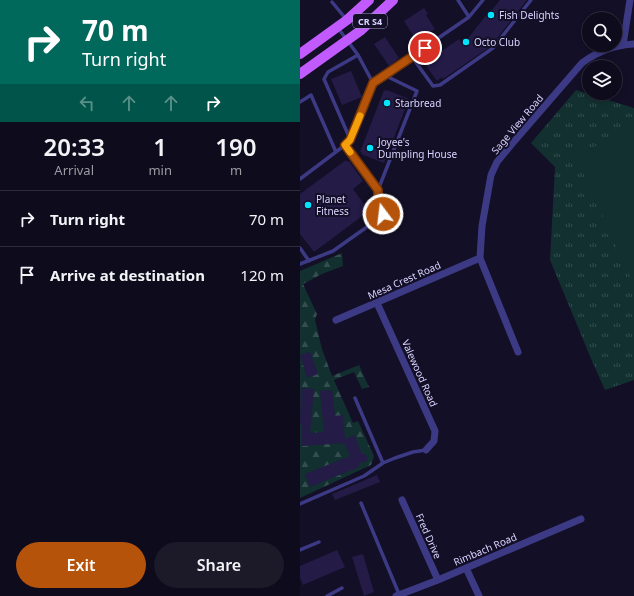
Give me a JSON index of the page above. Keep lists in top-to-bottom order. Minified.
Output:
{"streets":{"main road":["CR S4"],"street":["Sage View Road","Mesa Crest Road","Valewood Road","Fred Drive","Rimbach Road"]},"crossings":[["Sage View Road","Mesa Crest Road"],["Mesa Crest Road","Valewood Road"],["Fred Drive","Rimbach Road"]],"places":["Fish Delights","Octo Club","Starbread","Joyee's Dumpling House","Planet Fitness"],"page":{"turn":["70 m","Turn right"],"eta":["20:33","Arrival","1","min","190","m"],"list":[{"name":"Turn right","value":"70 m"},{"name":"Arrive at destination","value":"120 m"}],"buttons":["Exit","Share"]}}
